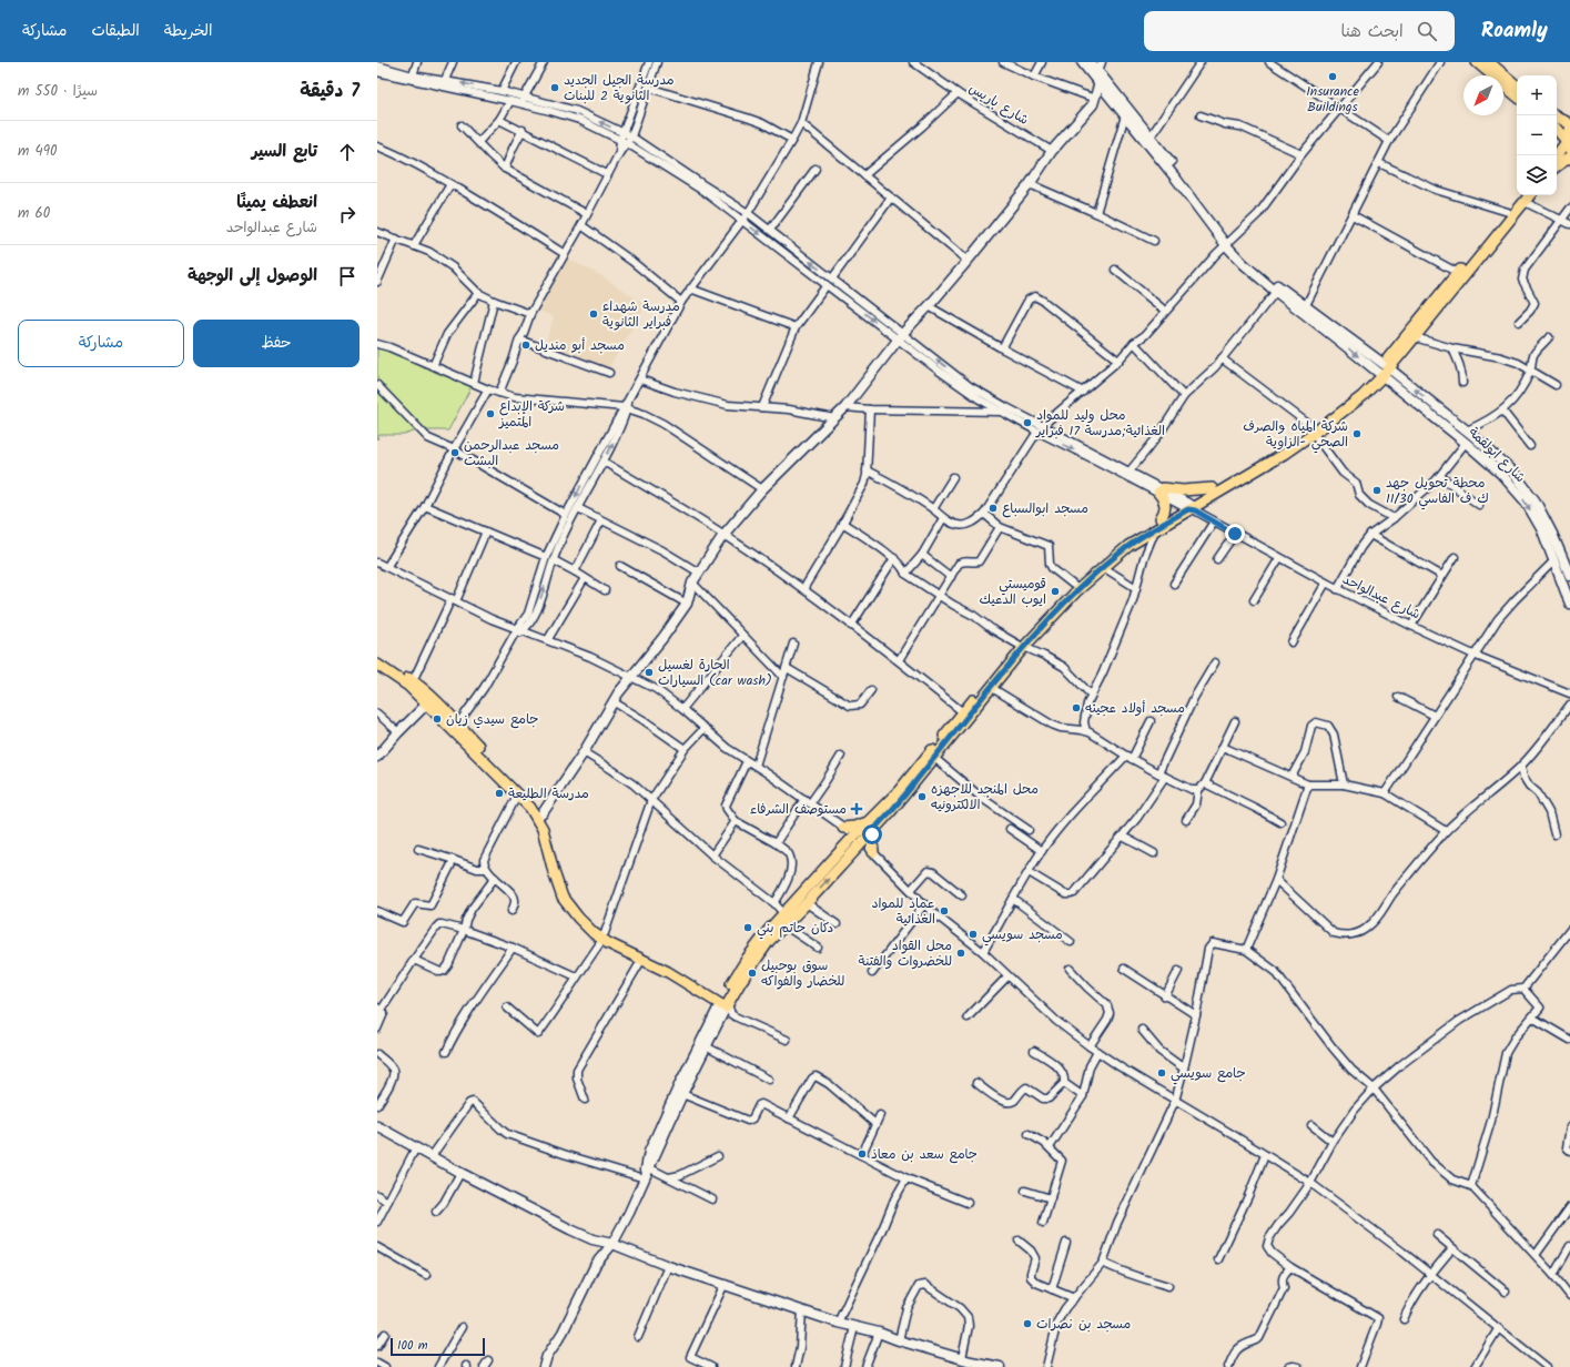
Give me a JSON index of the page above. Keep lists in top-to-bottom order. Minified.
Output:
{"streets":{"street":["شارع باريس","شارع ابولقمة","شارع عبدالواحد"]},"places":{"other":["Insurance Buildings","مدرسة الجيل الجديد الثانوية 2 للبنات","مدرسة شهداء فبراير الثانوية","مسجد أبو منديل","شركة الإبداع المتميز","محل وليد للمواد الغذائية;مدرسة 17 فبراير","شركة المياه والصرف الصحي -الزاوية","مسجد عبدالرحمن البشت","محطة تحويل جهد 11/30 ك ف الفاسي","مسجد ابوالسباع","قوميستي ايوب الدعيك","الحارة لغسيل السيارات (car wash)","مسجد أولاد عجينه","جامع سيدي زيان","مدرسة الطليعة","محل المنجد للاجهزه الالكترونيه","عماد للمواد الغذائية","دكان حاتم بني","مسجد سويسي","محل القواد للخضروات والفتنة","سوق بوحبيل للخضار والفواكه","جامع سويسي","جامع سعد بن معاذ","مسجد بن نصرات"],"health":["مستوصف الشرفاء"]},"scale_bar":"100 m","north":"bottom left","page":{"header":"Roamly","search":"ابحث هنا","nav":["الخريطة","الطبقات","مشاركة"],"heading":["7 دقيقة","سيرًا · 550 m"],"map_buttons":["+","−"],"list":[["تابع السير","490 m"],["انعطف يمينًا","شارع عبدالواحد","60 m"],"الوصول إلى الوجهة"],"buttons":["حفظ","مشاركة"],"scale":"100 m"}}
